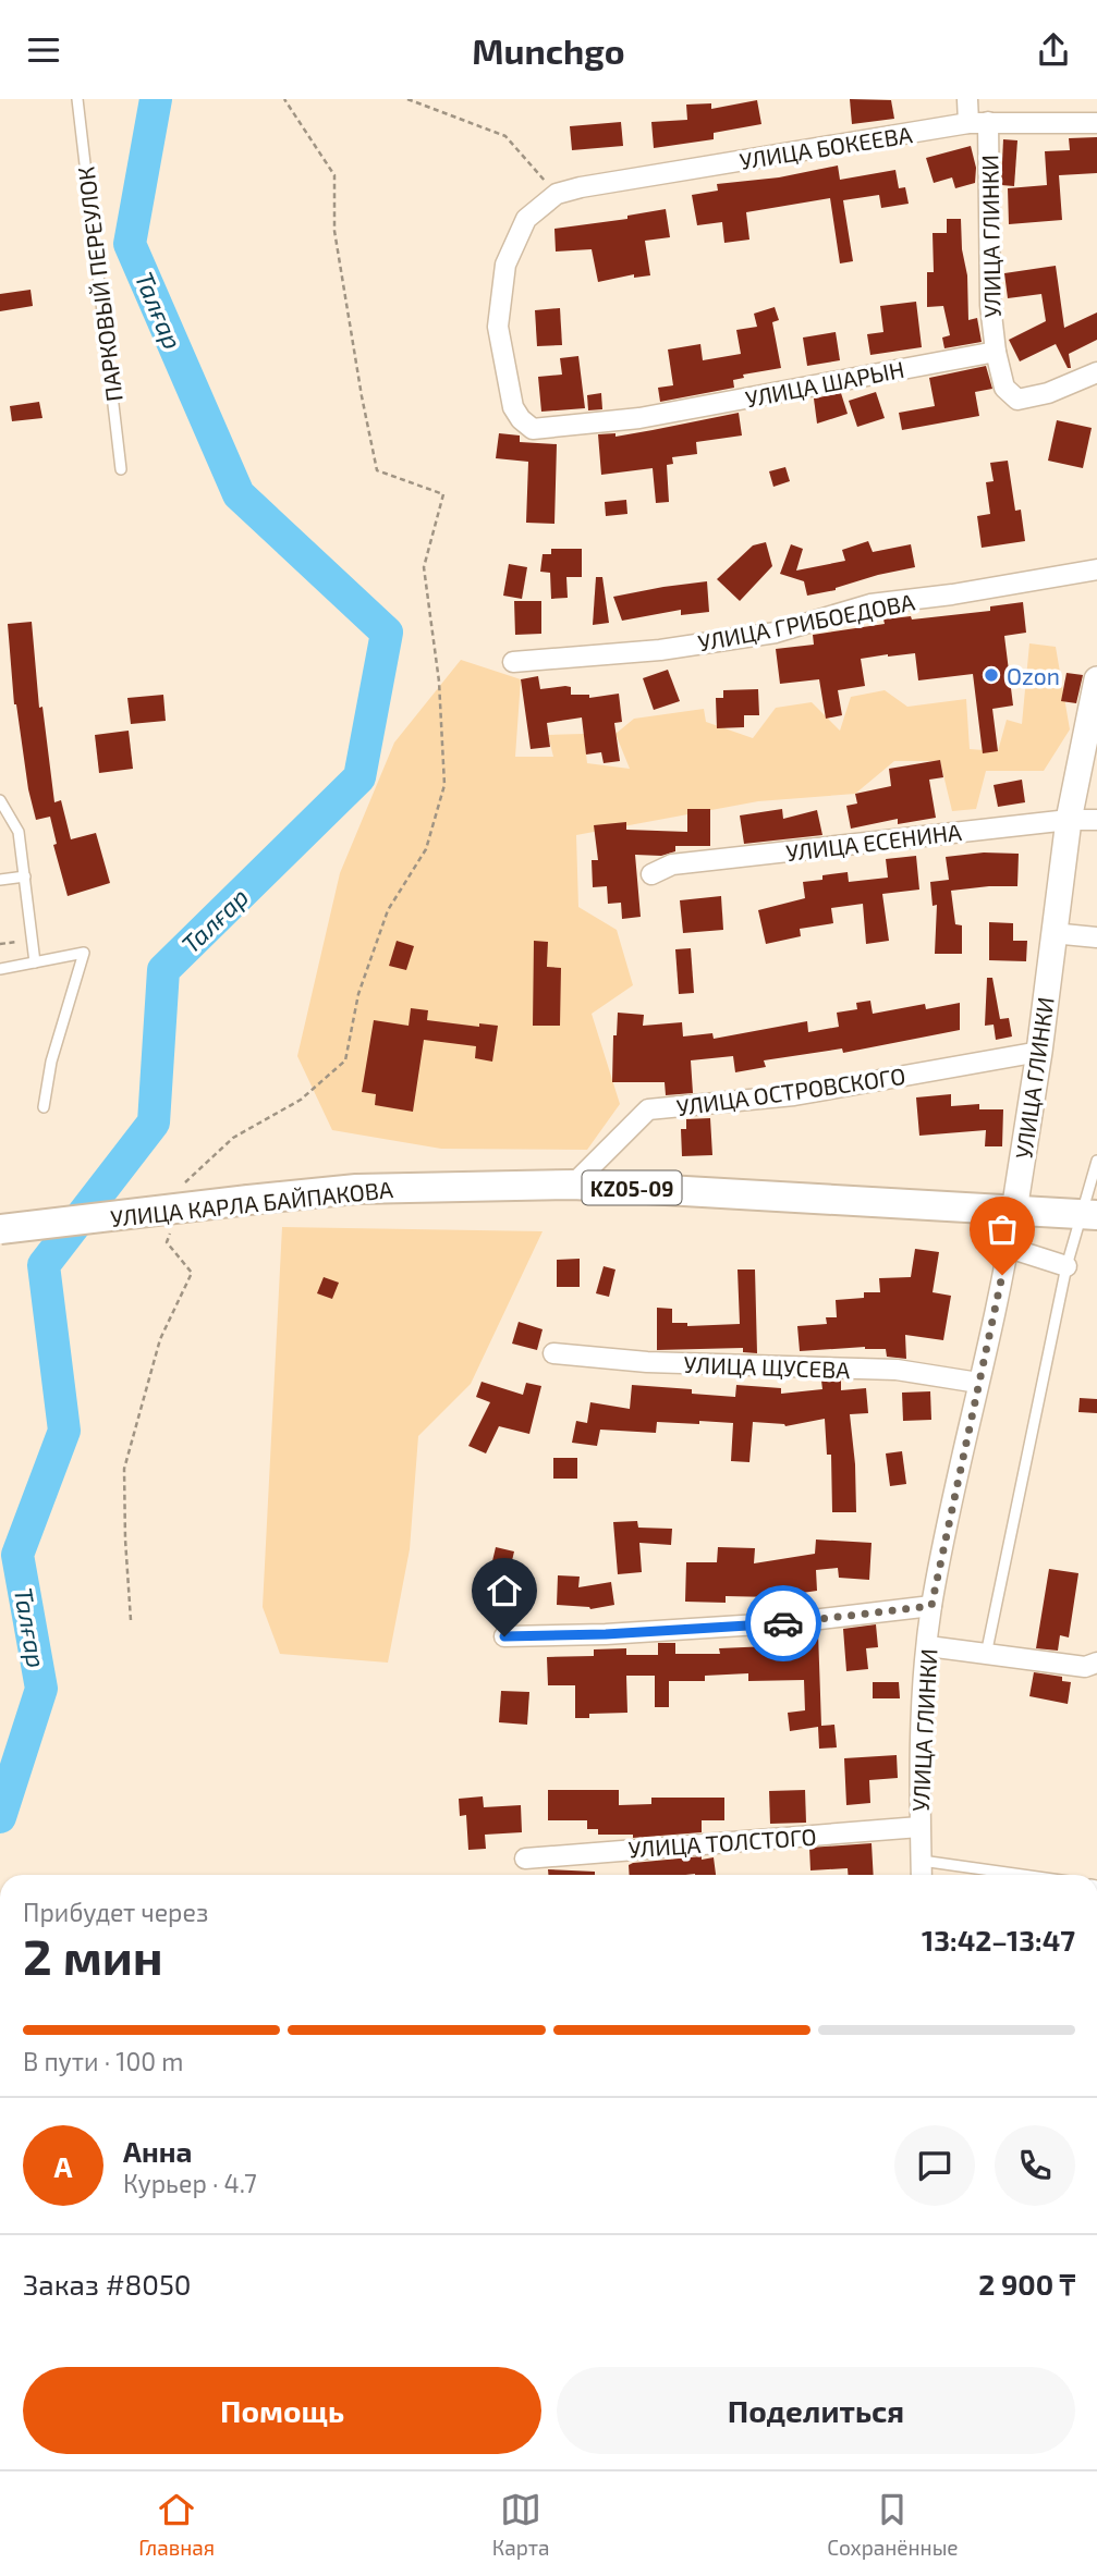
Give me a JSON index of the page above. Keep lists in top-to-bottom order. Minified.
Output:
{"streets":{"main road":["УЛИЦА ГЛИНКИ","KZ05-09","УЛИЦА КАРЛА БАЙПАКОВА"],"street":["УЛИЦА БОКЕЕВА","УЛИЦА ШАРЫН","УЛИЦА ГРИБОЕДОВА","УЛИЦА ЕСЕНИНА","УЛИЦА ОСТРОВСКОГО","УЛИЦА ЩУСЕВА","УЛИЦА ТОЛСТОГО"],"lane":["ПАРКОВЫЙ ПЕРЕУЛОК"]},"crossings":[["УЛИЦА БОКЕЕВА","УЛИЦА ГЛИНКИ"],["УЛИЦА БОКЕЕВА","УЛИЦА ШАРЫН"],["УЛИЦА ГЛИНКИ","УЛИЦА ШАРЫН"],["УЛИЦА ГЛИНКИ","УЛИЦА ЕСЕНИНА"],["УЛИЦА ГЛИНКИ","УЛИЦА ОСТРОВСКОГО"],["УЛИЦА ГЛИНКИ","УЛИЦА КАРЛА БАЙПАКОВА"],["УЛИЦА ГЛИНКИ","УЛИЦА ЩУСЕВА"],["УЛИЦА ГЛИНКИ","УЛИЦА ТОЛСТОГО"],["УЛИЦА ОСТРОВСКОГО","УЛИЦА КАРЛА БАЙПАКОВА"]],"water":["Талғар"],"places":["Ozon"],"page":{"header":"Munchgo","heading":["2 мин","Прибудет через","13:42–13:47"],"panel":["Анна","Курьер · 4.7","Заказ #8050","2 900 ₸"],"bar":"В пути · 100 m","round":"А","buttons":["Помощь","Поделиться"],"tabs":["Главная","Карта","Сохранённые"]}}
